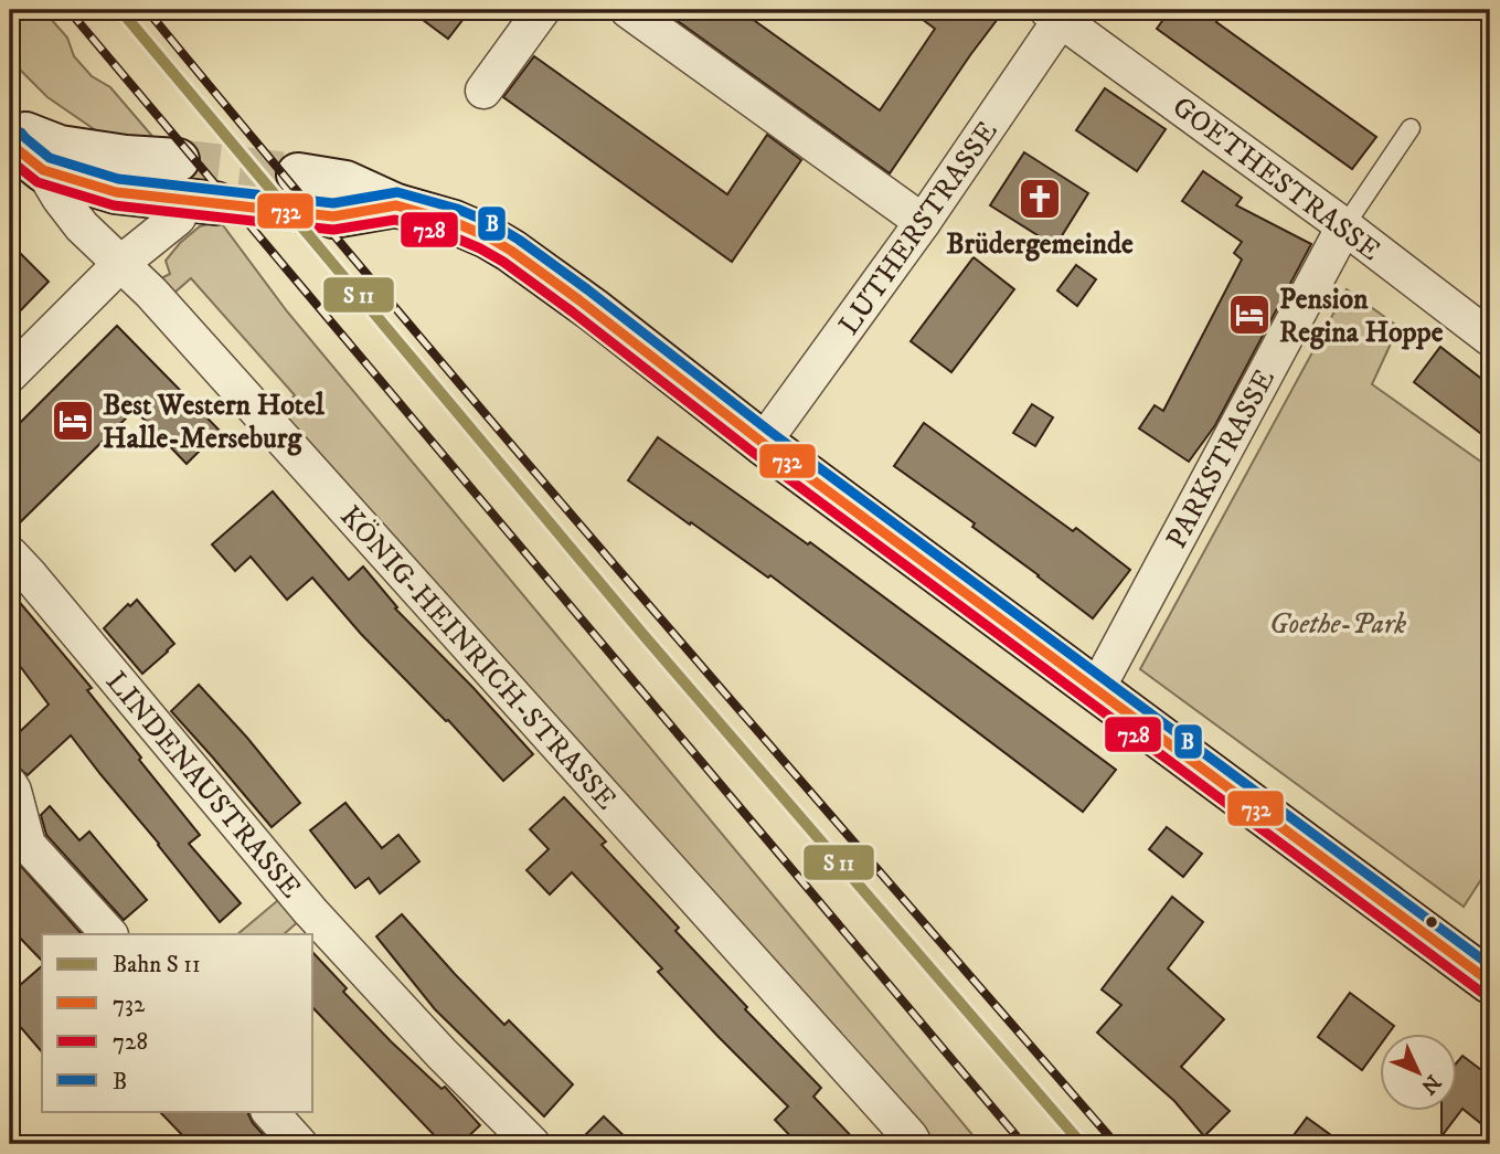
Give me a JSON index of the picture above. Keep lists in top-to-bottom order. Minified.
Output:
{"streets":{"main road":["KÖNIG-HEINRICH-STRASSE"],"street":["GOETHESTRASSE","LUTHERSTRASSE","PARKSTRASSE","LINDENAUSTRASSE"]},"crossings":[["GOETHESTRASSE","LUTHERSTRASSE"],["GOETHESTRASSE","PARKSTRASSE"]],"parks":["Goethe-Park"],"places":{"church":["Brüdergemeinde"],"hotel":["Pension Regina Hoppe","Best Western Hotel Halle-Merseburg"]},"lines":["transit line B","transit line 732","transit line 728"],"legend":["Bahn S 11","732","728","B"],"north":"bottom right"}
